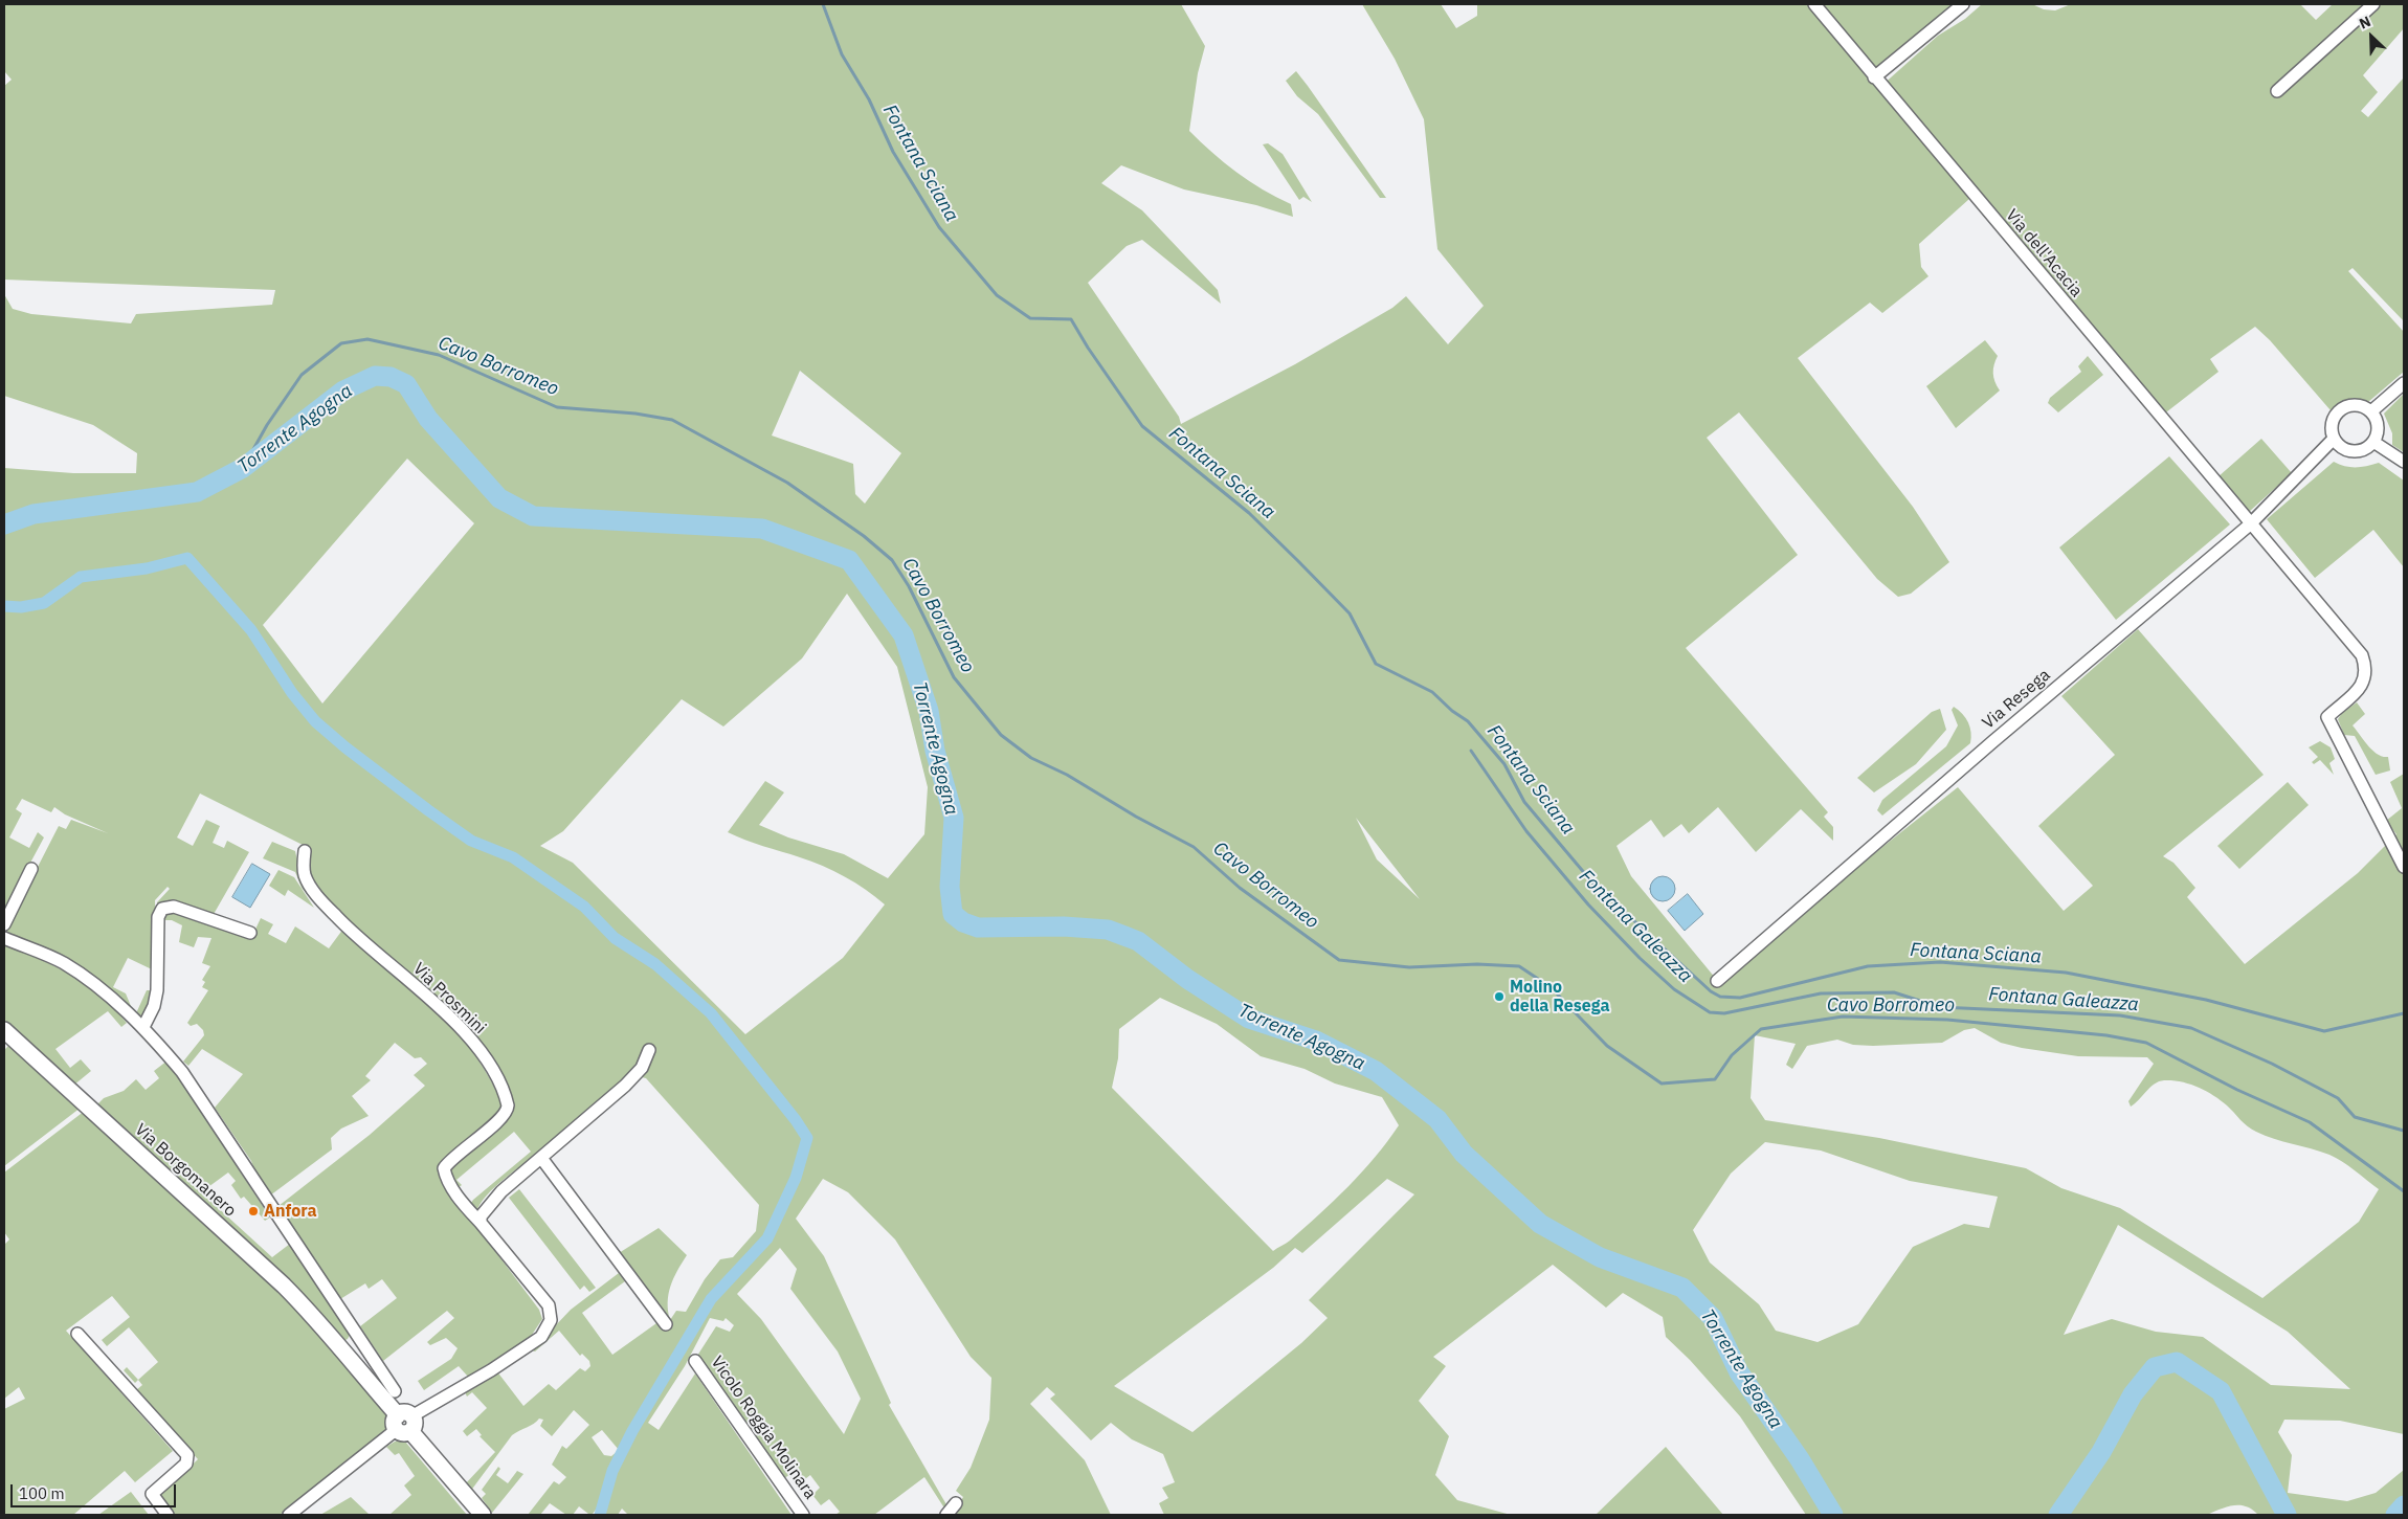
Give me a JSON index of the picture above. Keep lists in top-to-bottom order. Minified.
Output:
{"streets":{"main road":["Via Borgomanero"],"street":["Via dell'Acacia","Via Resega","Via Prosmini","Vicolo Roggia Molinara"]},"crossings":[["Via dell'Acacia","Via Resega"],["Via Prosmini","Via Borgomanero"]],"water":["Fontana Sciana","Cavo Borromeo","Torrente Agogna","Fontana Galeazza"],"places":["Molino della Resega","Anfora"],"scale_bar":"100 m","north":"top left"}
